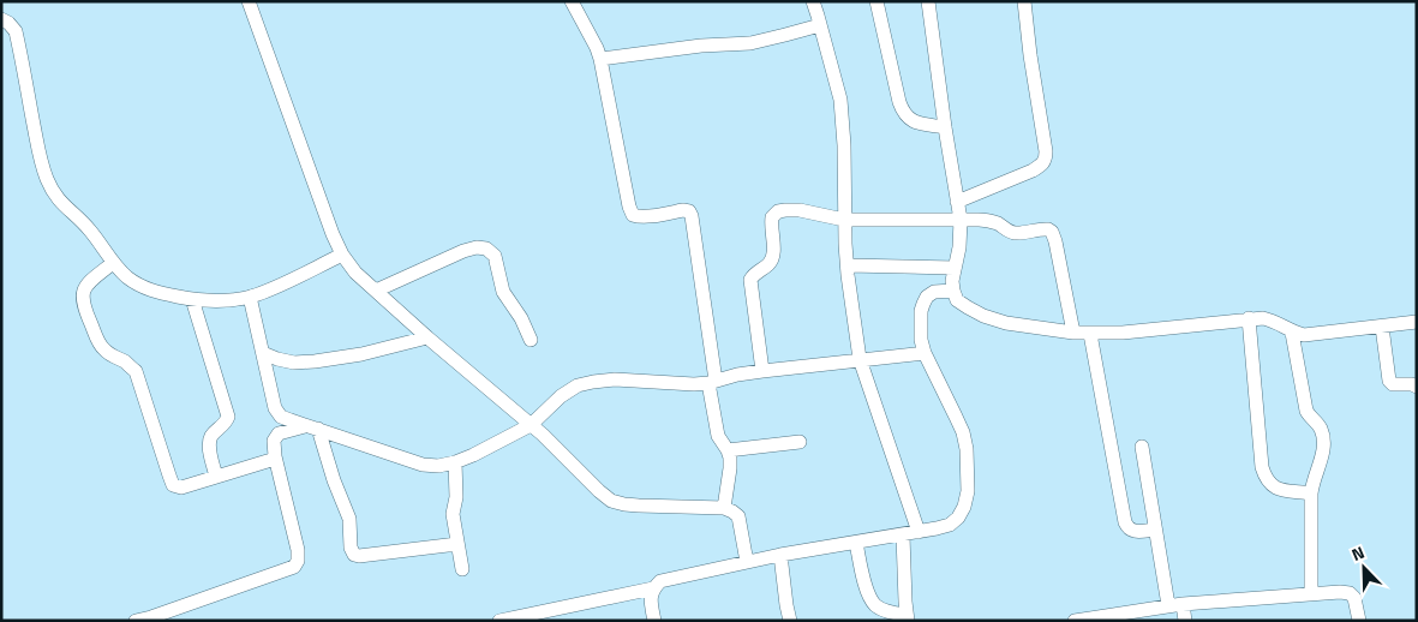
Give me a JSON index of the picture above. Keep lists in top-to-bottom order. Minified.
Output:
{"north":"top left"}
